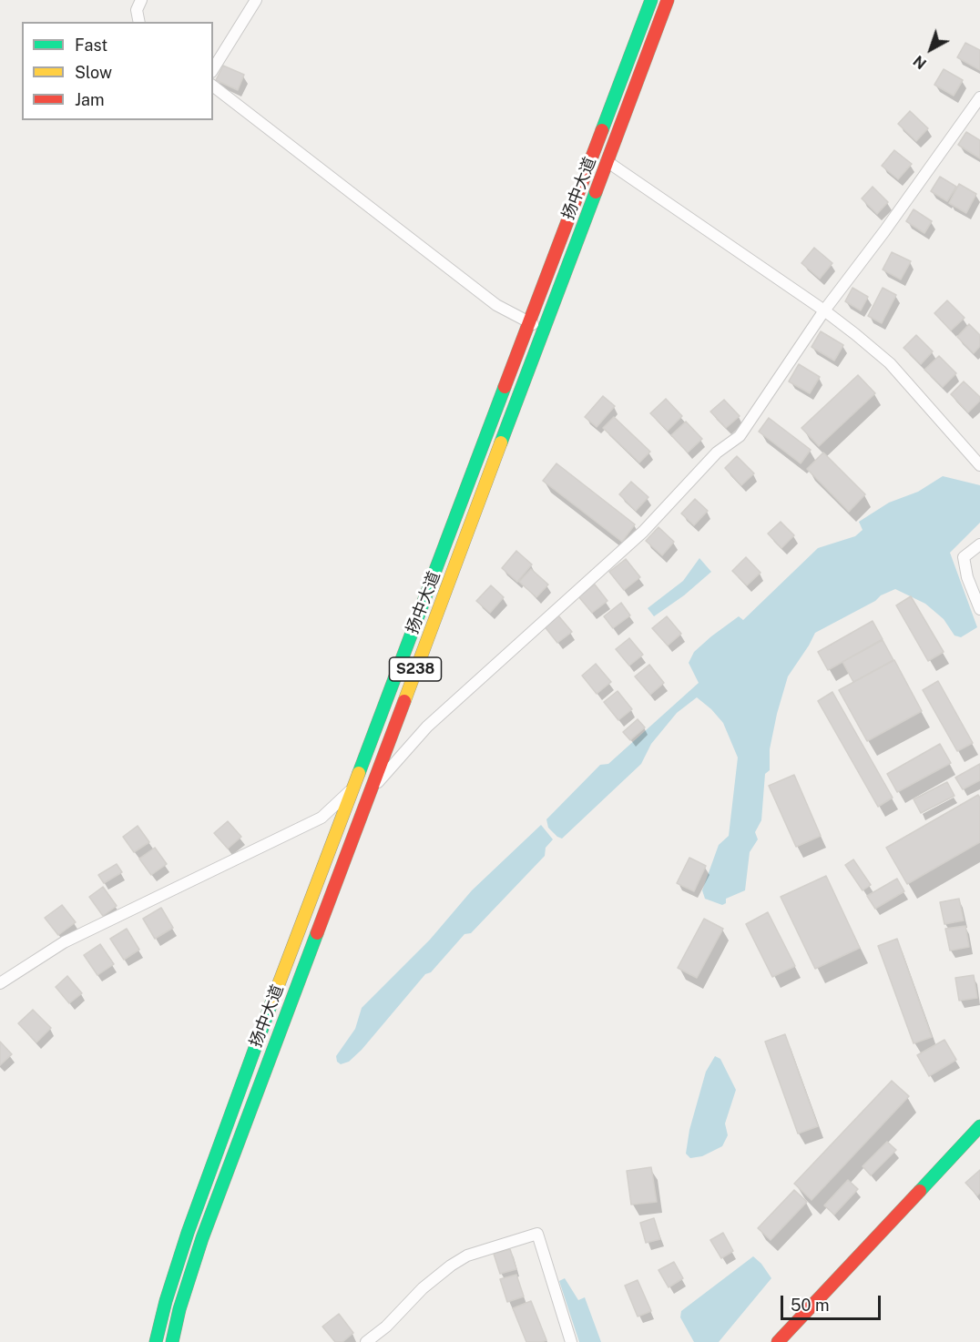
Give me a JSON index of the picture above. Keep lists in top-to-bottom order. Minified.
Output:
{"streets":{"main road":["扬中大道","S238"]},"legend":["Fast","Slow","Jam"],"scale_bar":"50 m","north":"bottom left"}
